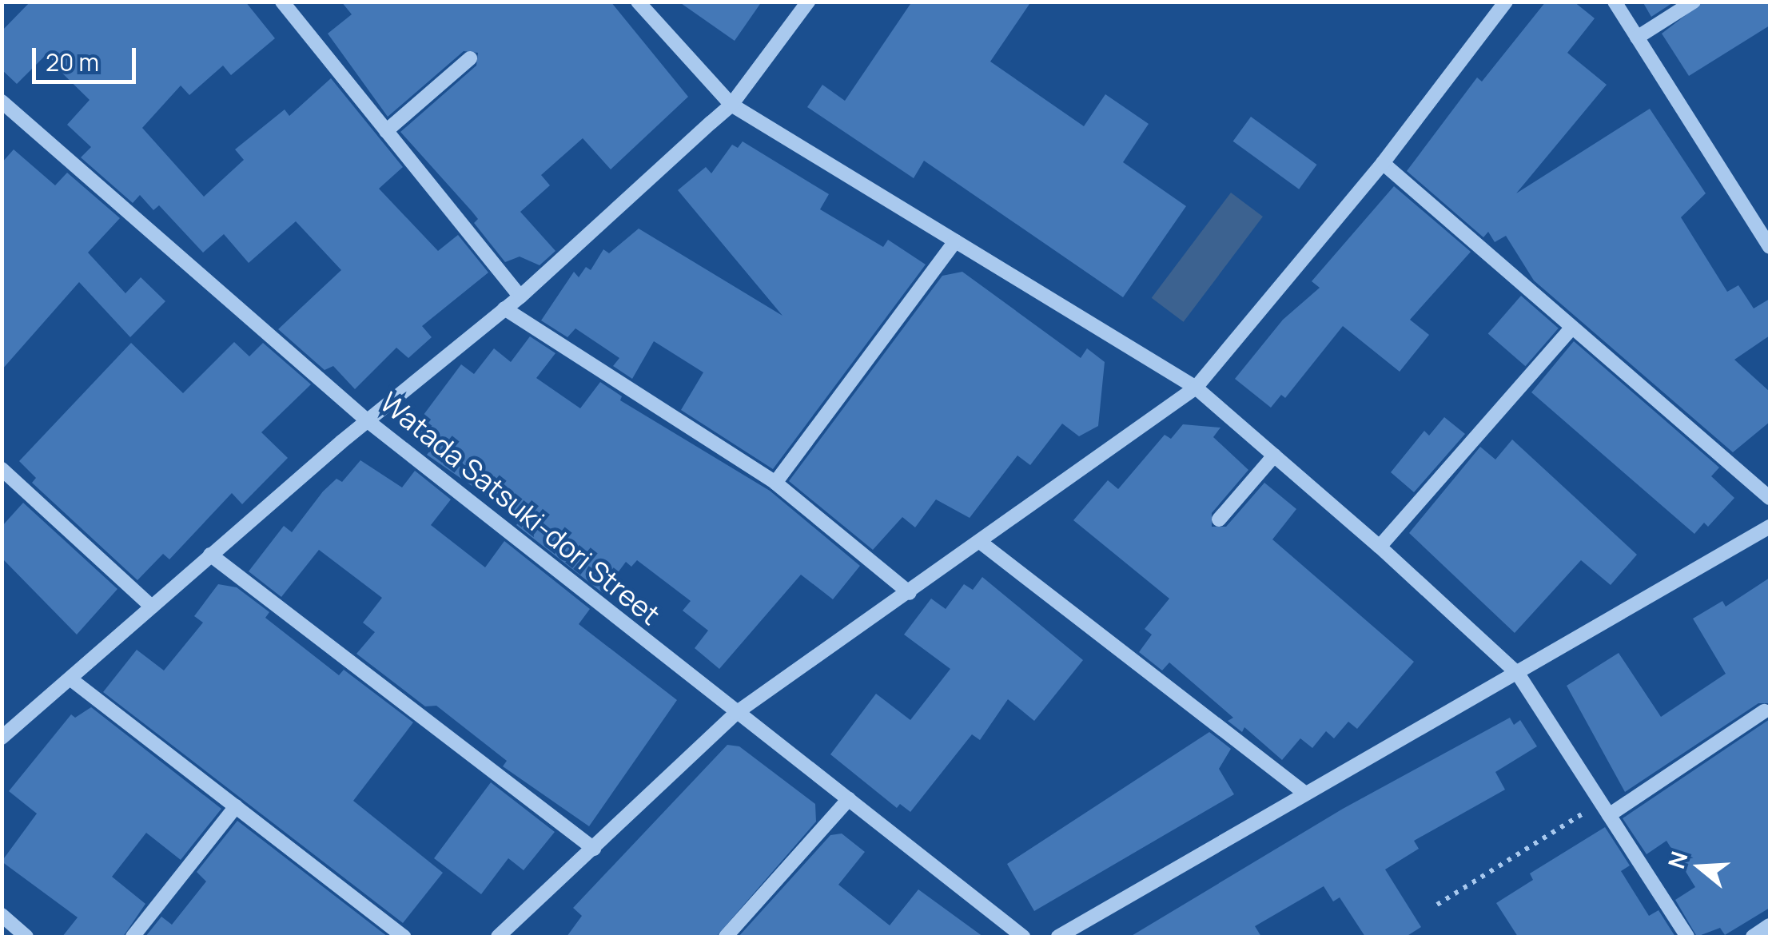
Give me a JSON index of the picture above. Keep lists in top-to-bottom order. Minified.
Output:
{"streets":{"street":["Watada Satsuki-dori Street"]},"scale_bar":"20 m","north":"left"}
